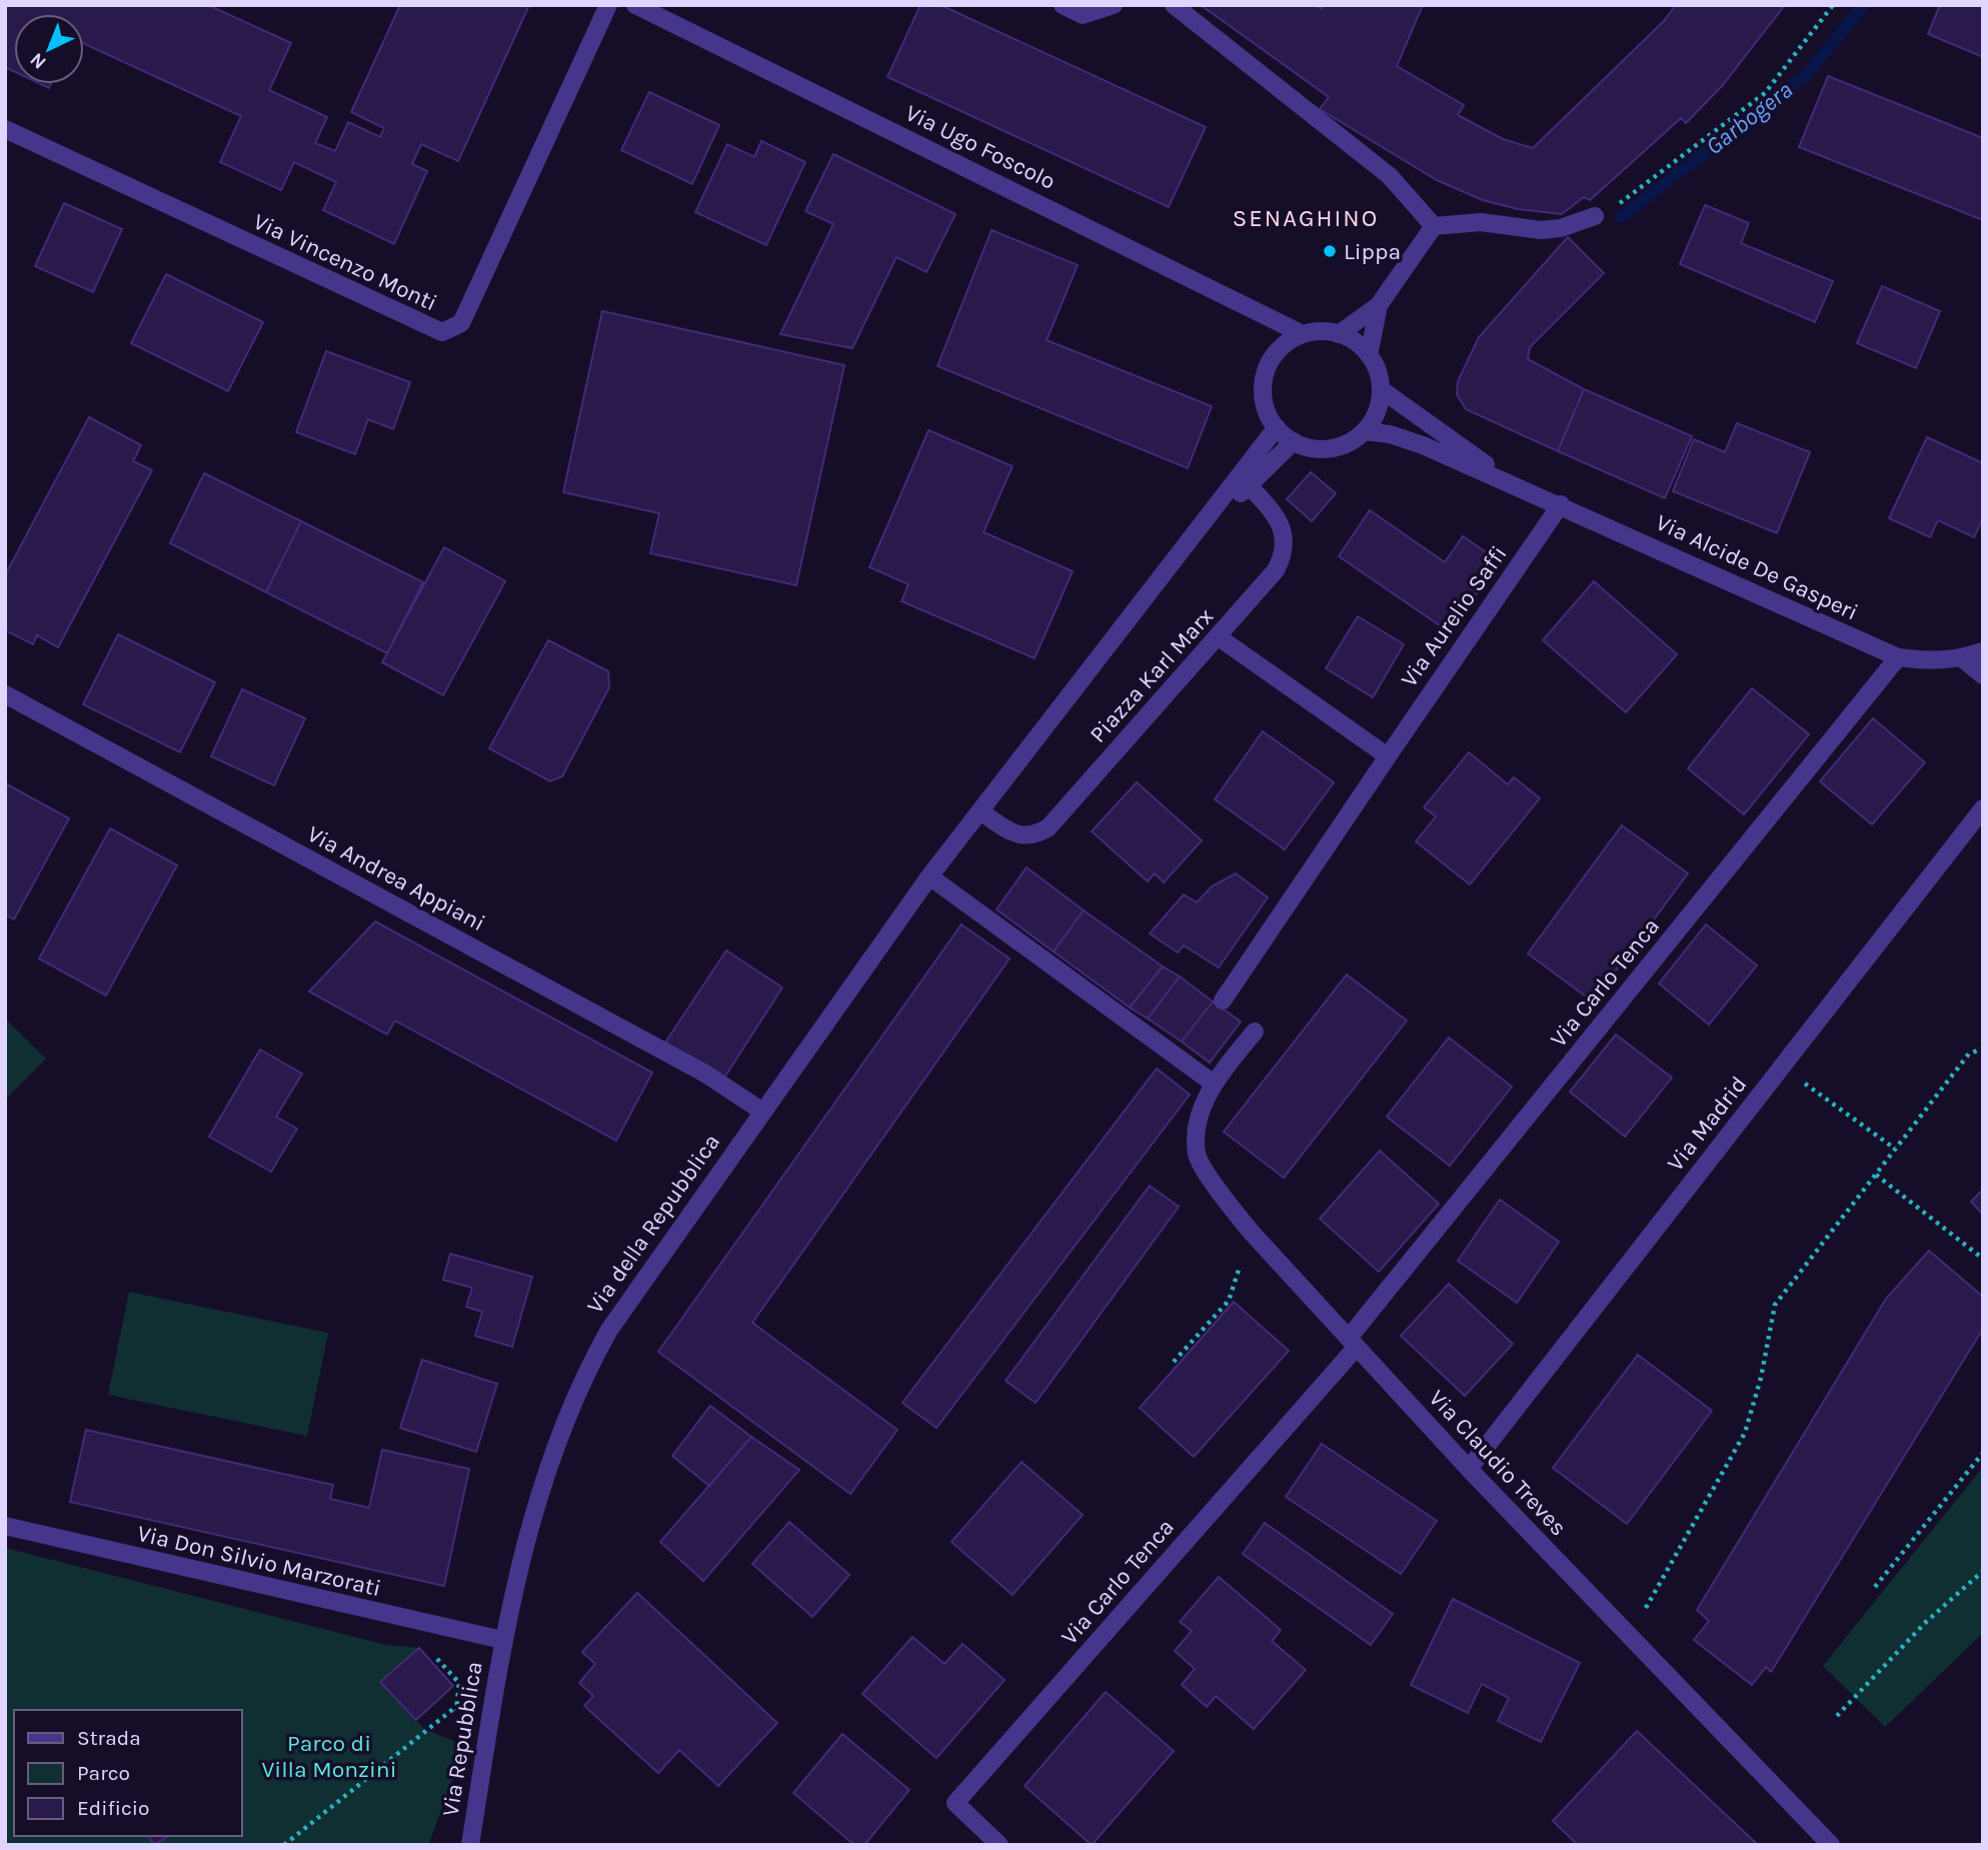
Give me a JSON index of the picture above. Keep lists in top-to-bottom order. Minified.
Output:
{"streets":{"street":["Via Ugo Foscolo","Via Vincenzo Monti","Via Alcide De Gasperi","Via Aurelio Saffi","Piazza Karl Marx","Via Andrea Appiani","Via Carlo Tenca","Via Madrid","Via della Repubblica","Via Claudio Treves","Via Don Silvio Marzorati","Via Repubblica"]},"crossings":[["Via Ugo Foscolo","Via Alcide De Gasperi"],["Via Ugo Foscolo","Piazza Karl Marx"],["Via Alcide De Gasperi","Via Aurelio Saffi"],["Via Alcide De Gasperi","Piazza Karl Marx"],["Via Alcide De Gasperi","Via Carlo Tenca"],["Piazza Karl Marx","Via della Repubblica"],["Via Andrea Appiani","Via della Repubblica"],["Via Carlo Tenca","Via Claudio Treves"],["Via Madrid","Via Claudio Treves"],["Via della Repubblica","Via Don Silvio Marzorati"],["Via della Repubblica","Via Repubblica"],["Via Don Silvio Marzorati","Via Repubblica"]],"districts":["SENAGHINO"],"water":["Garbogera"],"parks":["Parco di Villa Monzini"],"places":["Lippa"],"legend":["Strada","Parco","Edificio"],"north":"bottom left"}
